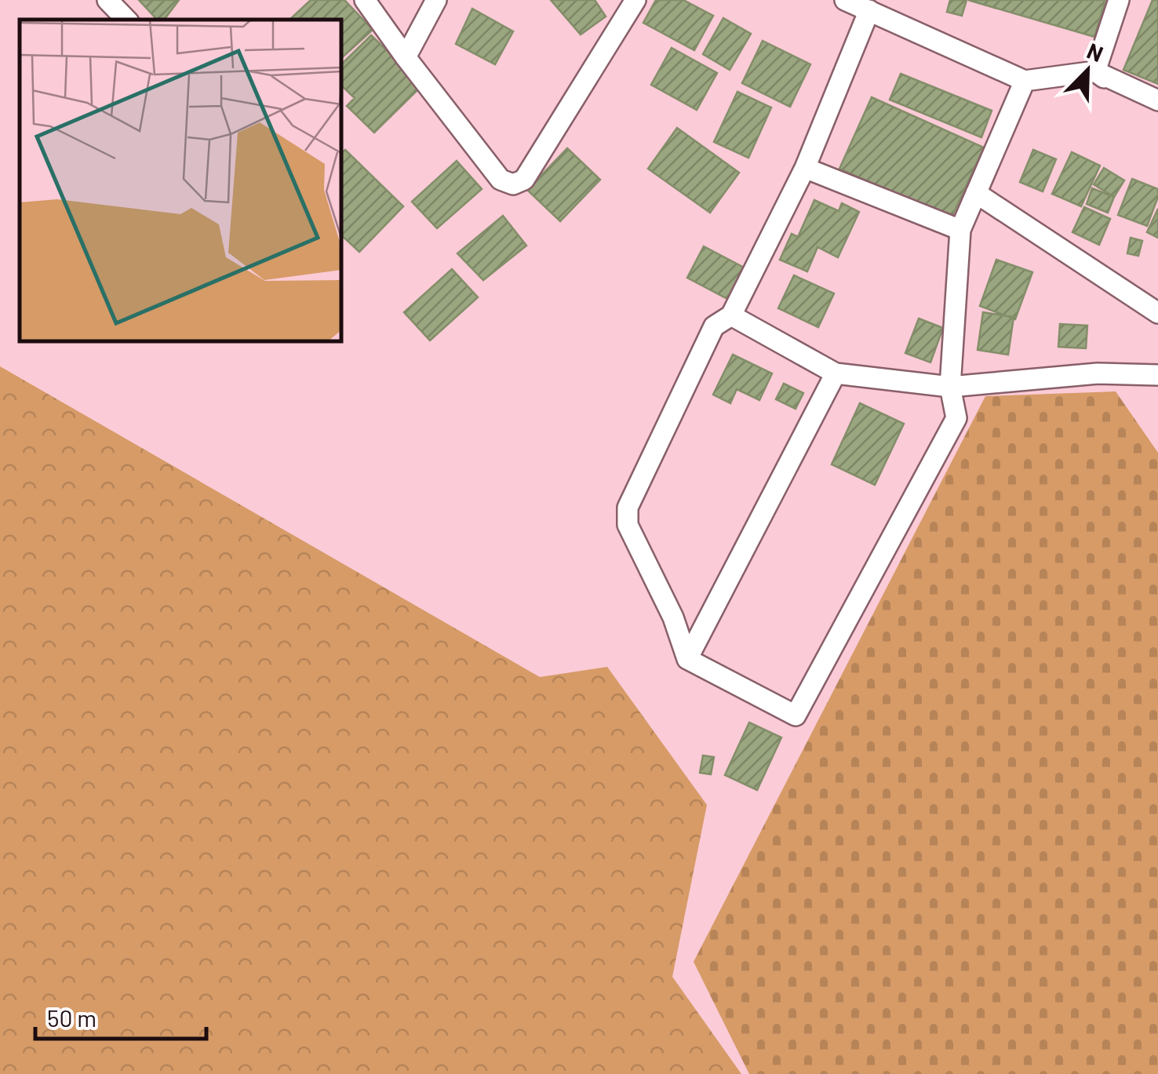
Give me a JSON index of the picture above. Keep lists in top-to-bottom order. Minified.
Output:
{"scale_bar":"50 m","north":"top right"}
